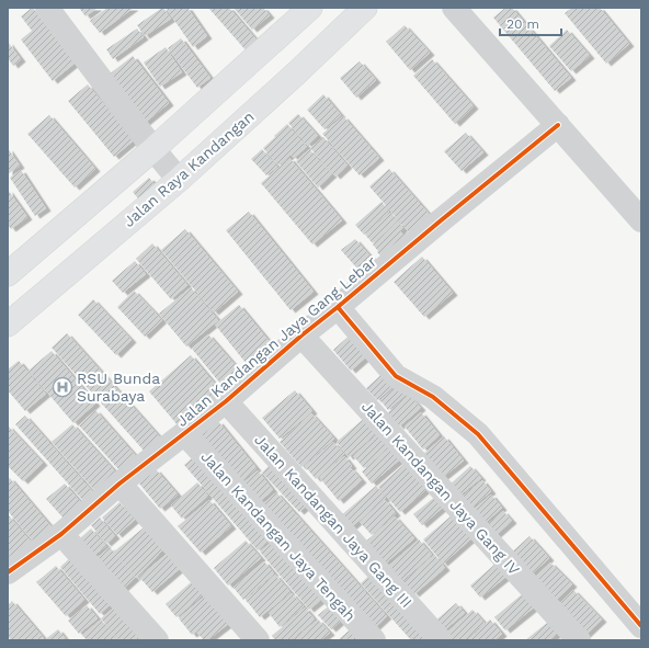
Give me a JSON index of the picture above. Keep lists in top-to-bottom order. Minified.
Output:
{"streets":{"main road":["Jalan Raya Kandangan"],"street":["Jalan Kandangan Jaya Gang Lebar","Jalan Kandangan Jaya Gang IV","Jalan Kandangan Jaya Gang III","Jalan Kandangan Jaya Tengah"]},"crossings":[["Jalan Kandangan Jaya Gang Lebar","Jalan Kandangan Jaya Gang IV"],["Jalan Kandangan Jaya Gang Lebar","Jalan Kandangan Jaya Gang III"],["Jalan Kandangan Jaya Gang Lebar","Jalan Kandangan Jaya Tengah"]],"places":{"hospital":["RSU Bunda Surabaya"]},"scale_bar":"20 m"}
